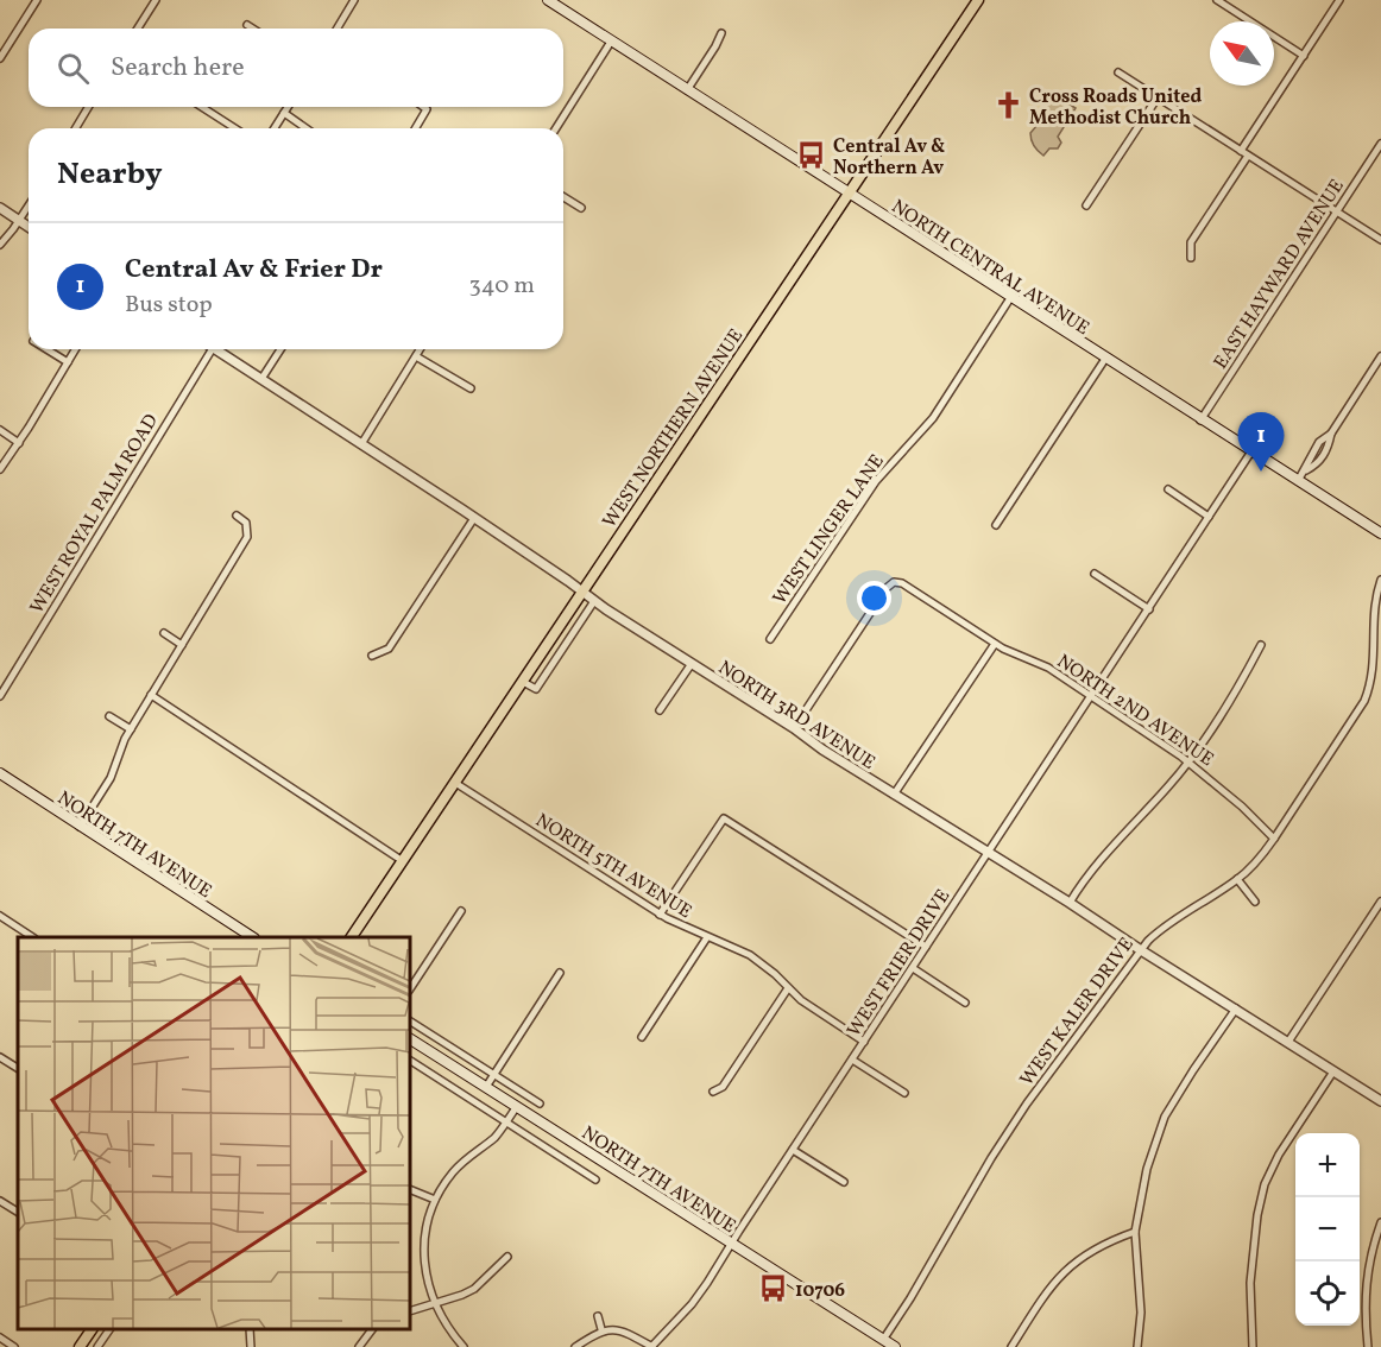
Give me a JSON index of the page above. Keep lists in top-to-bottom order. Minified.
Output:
{"streets":{"main road":["NORTH CENTRAL AVENUE","WEST NORTHERN AVENUE","NORTH 7TH AVENUE"],"street":["EAST HAYWARD AVENUE","WEST ROYAL PALM ROAD","WEST LINGER LANE","NORTH 2ND AVENUE","NORTH 3RD AVENUE","NORTH 5TH AVENUE","WEST FRIER DRIVE","WEST KALER DRIVE"]},"crossings":[["NORTH CENTRAL AVENUE","EAST HAYWARD AVENUE"],["NORTH CENTRAL AVENUE","WEST NORTHERN AVENUE"],["NORTH CENTRAL AVENUE","WEST LINGER LANE"],["NORTH CENTRAL AVENUE","WEST FRIER DRIVE"],["WEST NORTHERN AVENUE","NORTH 3RD AVENUE"],["WEST NORTHERN AVENUE","NORTH 5TH AVENUE"],["NORTH 2ND AVENUE","NORTH 3RD AVENUE"],["NORTH 2ND AVENUE","WEST FRIER DRIVE"],["NORTH 2ND AVENUE","WEST KALER DRIVE"],["NORTH 3RD AVENUE","WEST FRIER DRIVE"],["NORTH 3RD AVENUE","WEST KALER DRIVE"],["NORTH 7TH AVENUE","WEST FRIER DRIVE"],["NORTH 7TH AVENUE","WEST KALER DRIVE"],["NORTH 5TH AVENUE","WEST FRIER DRIVE"]],"places":{"church":["Cross Roads United Methodist Church"],"bus stop":["Central Av & Northern Av","10706"]},"north":"top left","page":{"search":"Search here","heading":"Nearby","list":[{"mark":"1","name":"Central Av & Frier Dr","note":"Bus stop","value":"340 m"}],"pins":"1","map_buttons":["+","−"]}}
